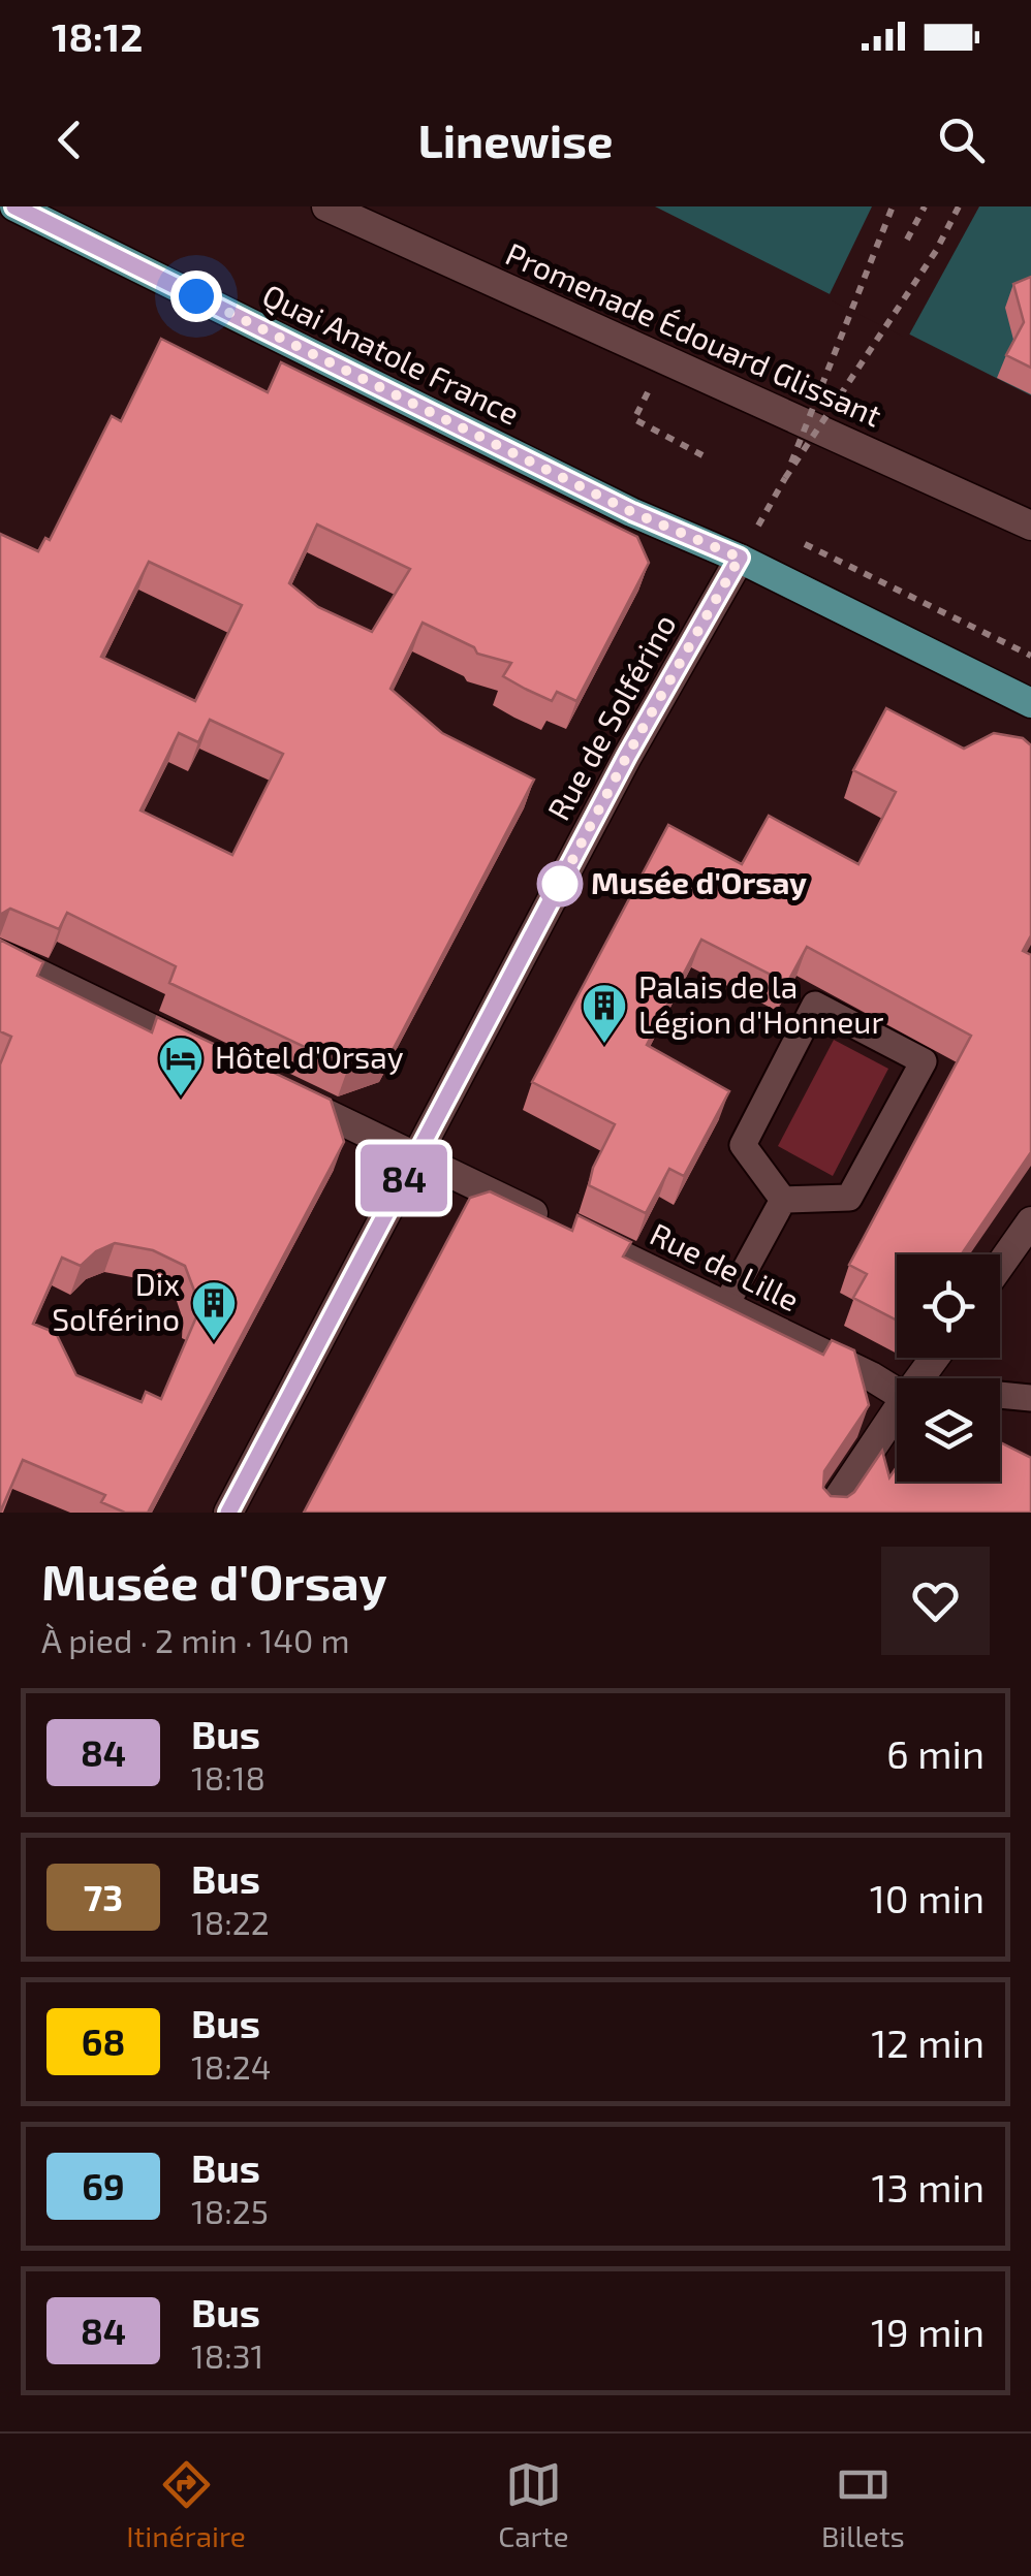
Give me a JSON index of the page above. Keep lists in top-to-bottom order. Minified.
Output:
{"streets":{"main road":["Quai Anatole France"],"street":["Promenade Édouard Glissant","Rue de Solférino","Rue de Lille"]},"crossings":[["Quai Anatole France","Rue de Solférino"],["Rue de Solférino","Rue de Lille"]],"places":{"other":["Musée d'Orsay"],"building":["Palais de la Légion d'Honneur","Dix Solférino"],"hotel":["Hôtel d'Orsay"]},"lines":["bus line 84"],"page":{"status":"18:12","header":"Linewise","on_map":"84","heading":["Musée d'Orsay","À pied · 2 min · 140 m"],"list":[{"mark":"84","name":"Bus","note":"18:18","value":"6 min"},{"mark":"73","name":"Bus","note":"18:22","value":"10 min"},{"mark":"68","name":"Bus","note":"18:24","value":"12 min"},{"mark":"69","name":"Bus","note":"18:25","value":"13 min"},{"mark":"84","name":"Bus","note":"18:31","value":"19 min"}],"tabs":["Itinéraire","Carte","Billets"]}}
